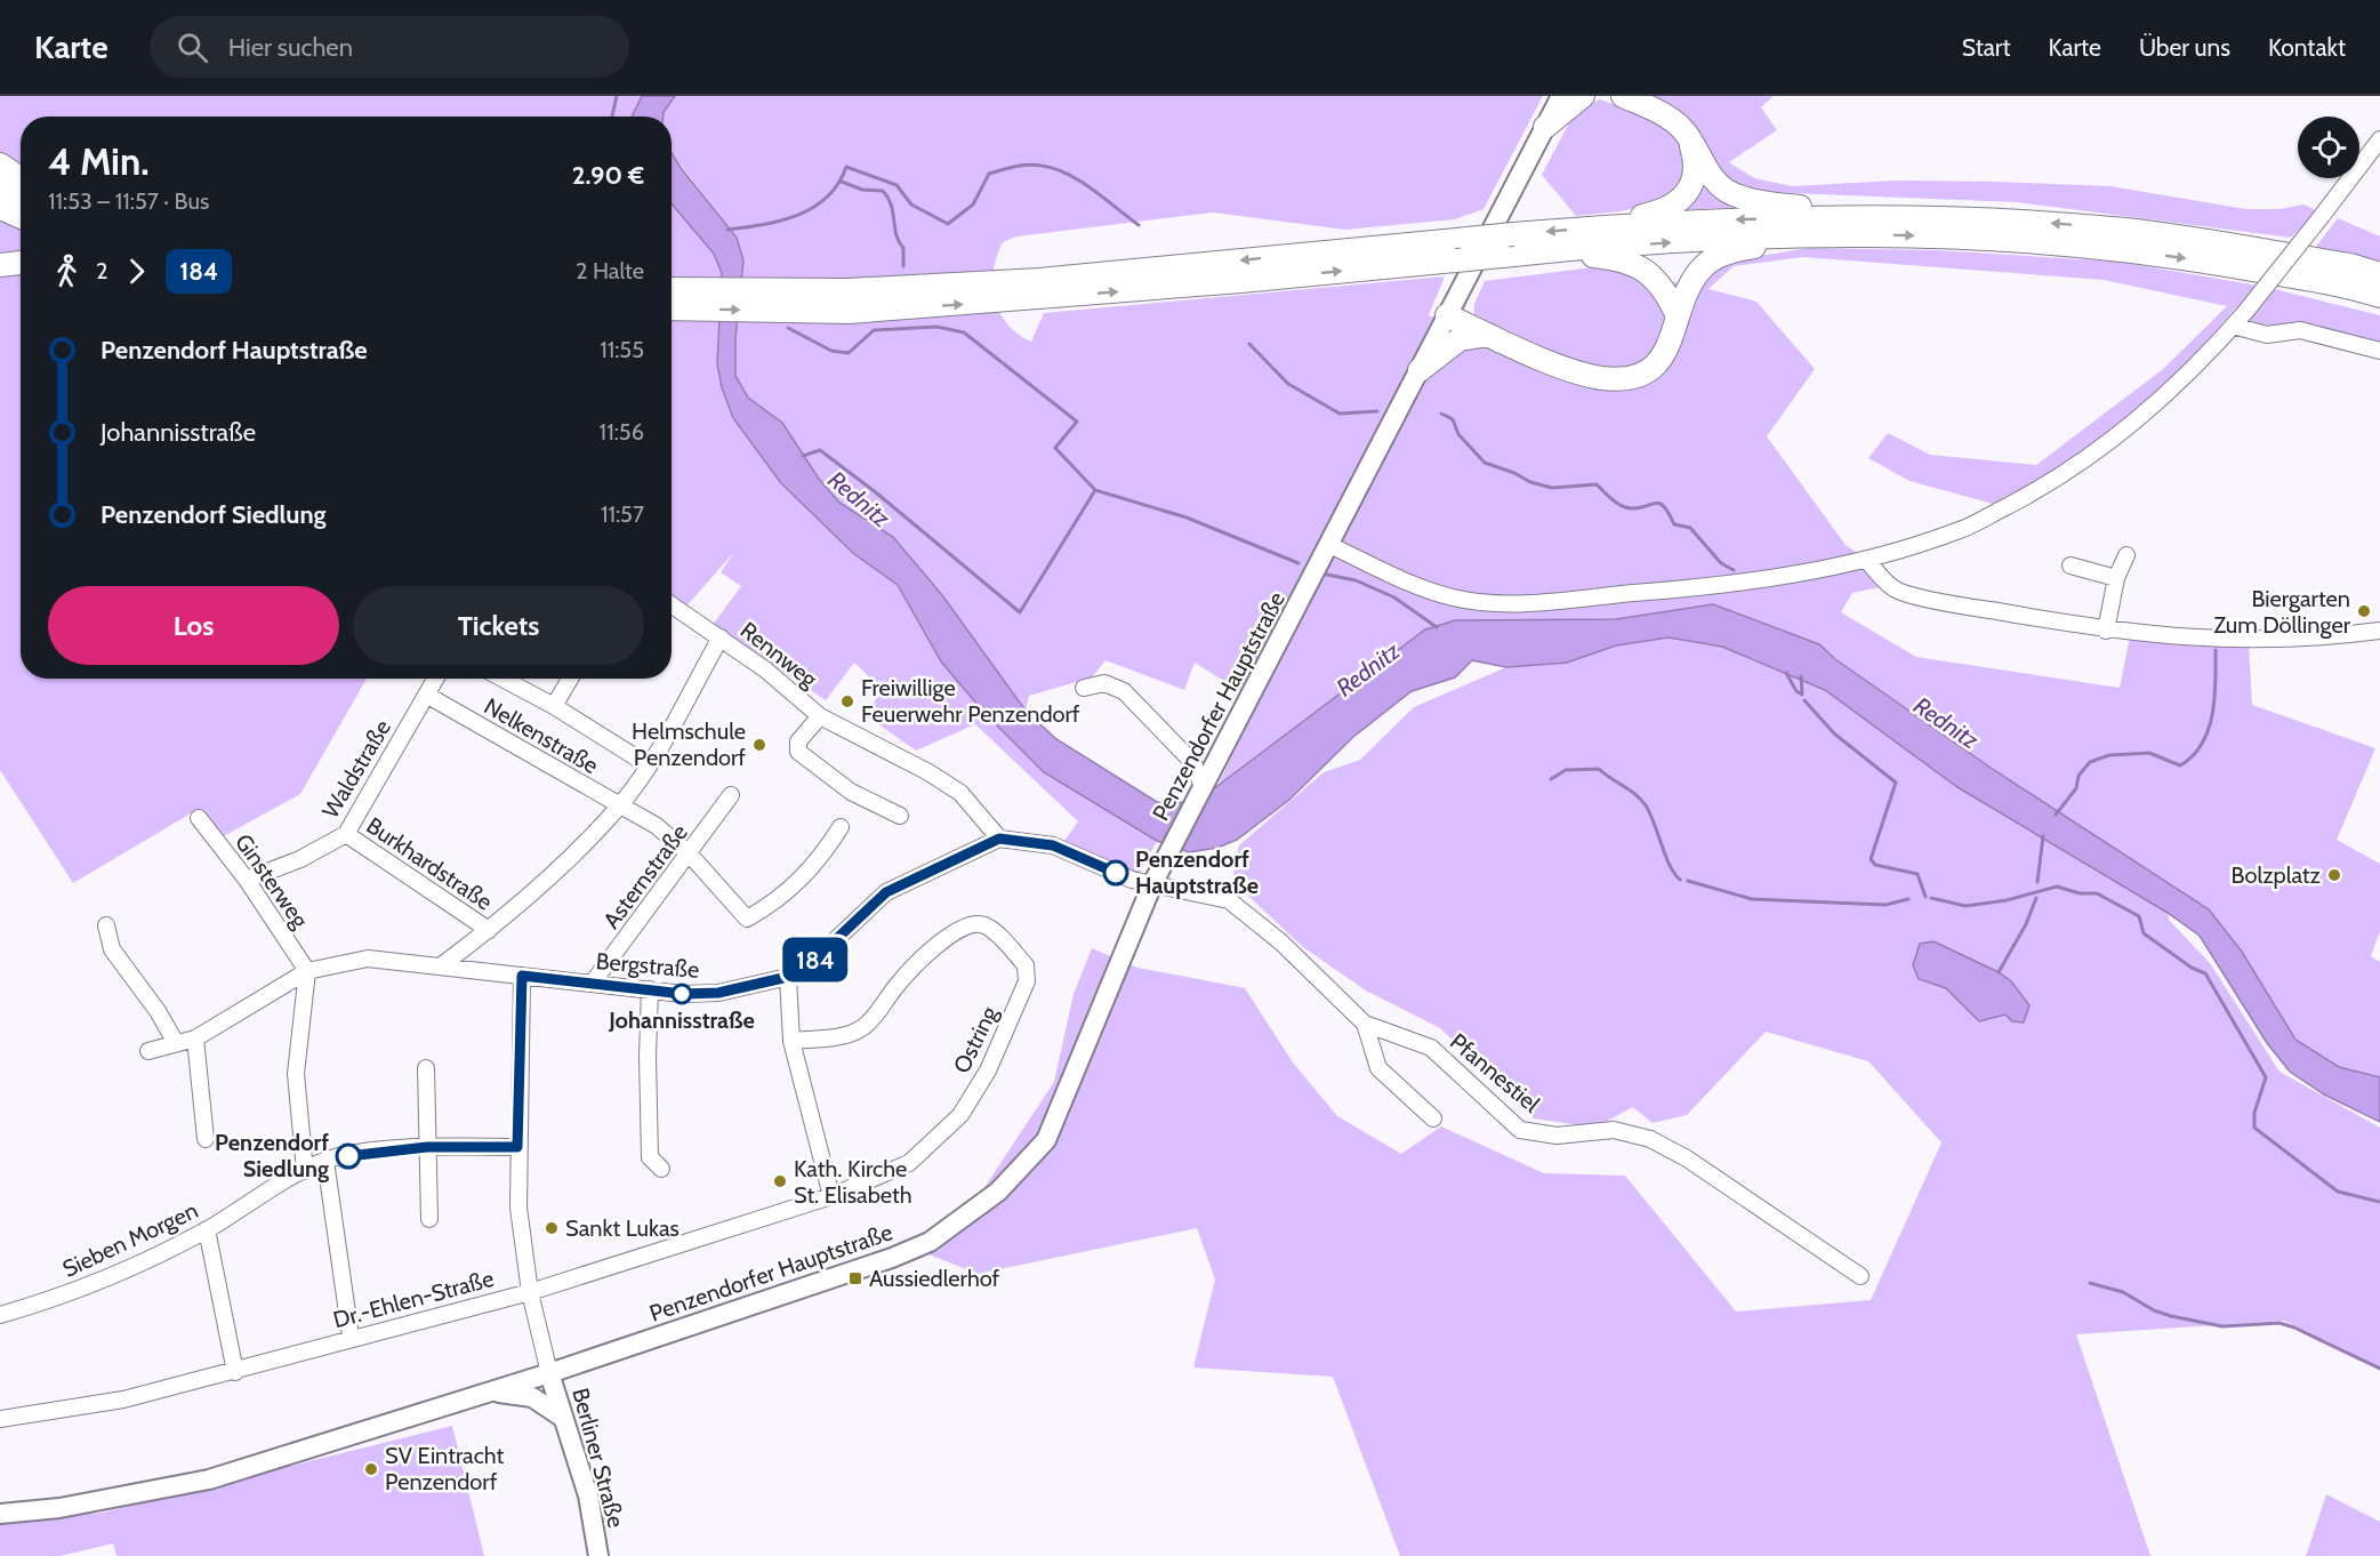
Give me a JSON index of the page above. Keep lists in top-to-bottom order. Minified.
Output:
{"streets":{"main road":["Penzendorfer Hauptstraße","Berliner Straße"],"street":["Rennweg","Nelkenstraße","Waldstraße","Burkhardstraße","Asternstraße","Ginsterweg","Bergstraße","Ostring","Pfannestiel","Sieben Morgen","Dr.-Ehlen-Straße"]},"crossings":[["Rennweg","Bergstraße"],["Penzendorfer Hauptstraße","Pfannestiel"],["Penzendorfer Hauptstraße","Berliner Straße"],["Nelkenstraße","Waldstraße"],["Nelkenstraße","Asternstraße"],["Waldstraße","Burkhardstraße"],["Waldstraße","Ginsterweg"],["Asternstraße","Bergstraße"],["Ginsterweg","Bergstraße"],["Ostring","Dr.-Ehlen-Straße"]],"water":["Rednitz"],"places":{"other":["Biergarten Zum Döllinger","Freiwillige Feuerwehr Penzendorf","Helmschule Penzendorf","Penzendorf Hauptstraße","Bolzplatz","Johannisstraße","Penzendorf Siedlung","Kath. Kirche St. Elisabeth","Sankt Lukas","SV Eintracht Penzendorf"],"transit":["Aussiedlerhof"]},"lines":["bus line 184"],"page":{"header":"Karte","search":"Hier suchen","nav":["Start","Karte","Über uns","Kontakt"],"on_map":"184","heading":["4 Min.","11:53 – 11:57 · Bus","2.90 €"],"legs":["2","184","2 Halte"],"list":[{"name":"Penzendorf Hauptstraße","value":"11:55"},{"name":"Johannisstraße","value":"11:56"},{"name":"Penzendorf Siedlung","value":"11:57"}],"buttons":["Los","Tickets"]}}
